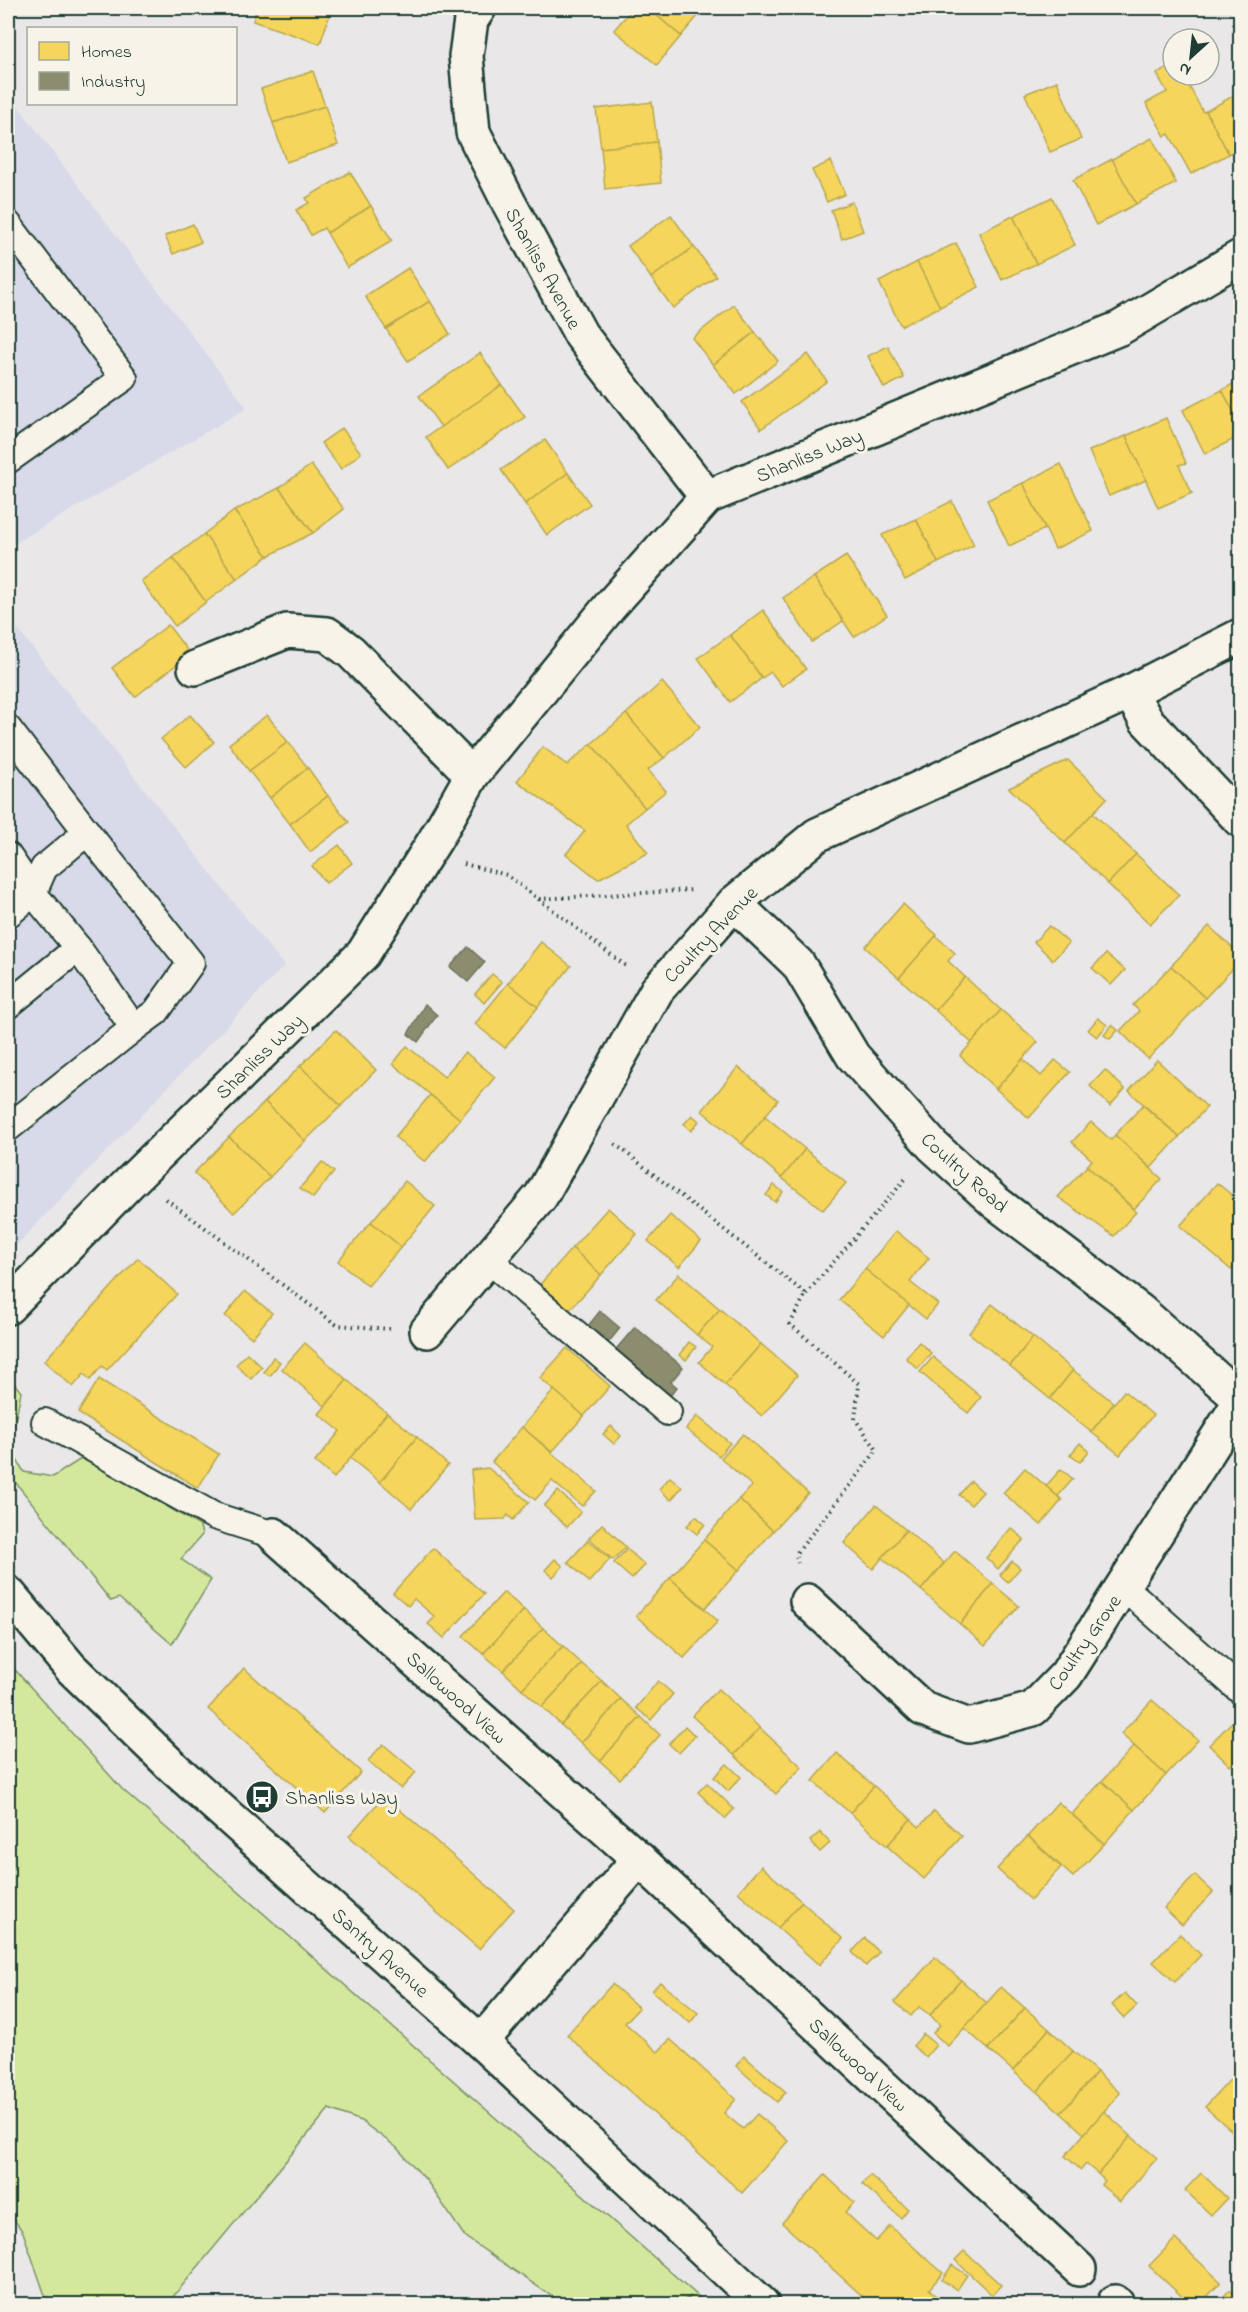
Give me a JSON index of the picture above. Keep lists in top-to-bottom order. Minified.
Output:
{"streets":{"street":["Shanliss Avenue","Shanliss Way","Coultry Avenue","Coultry Road","Coultry Grove","Sallowood View","Santry Avenue"]},"crossings":[["Shanliss Avenue","Shanliss Way"],["Coultry Avenue","Coultry Road"],["Coultry Road","Coultry Grove"]],"places":{"bus stop":["Shanliss Way"]},"legend":["Homes","Industry"],"north":"bottom left"}
